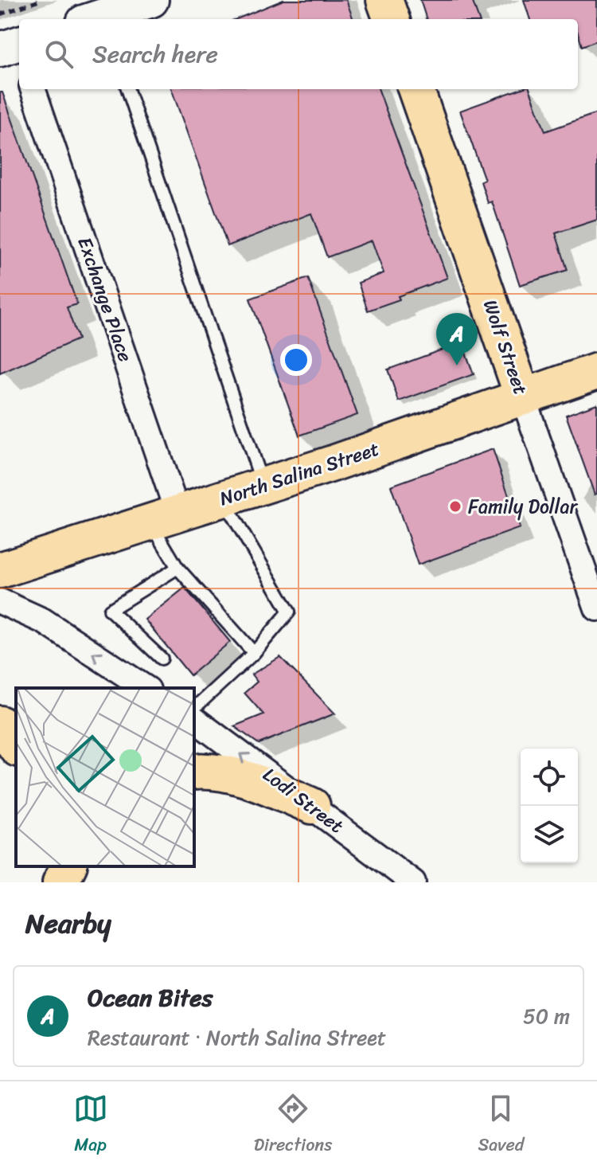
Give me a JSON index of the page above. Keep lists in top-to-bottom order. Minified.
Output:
{"streets":{"main road":["Wolf Street","North Salina Street"],"street":["Exchange Place","Lodi Street"]},"crossings":[["Exchange Place","North Salina Street"],["Wolf Street","North Salina Street"]],"one_way":["Lodi Street"],"places":["Family Dollar"],"page":{"search":"Search here","pins":"A","heading":"Nearby","list":[{"mark":"A","name":"Ocean Bites","note":"Restaurant · North Salina Street","value":"50 m"}],"nav":["Map","Directions","Saved"]}}
